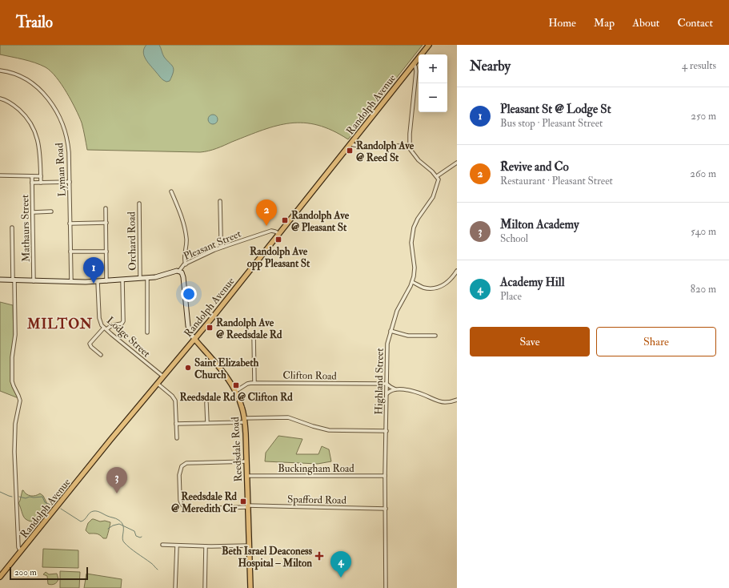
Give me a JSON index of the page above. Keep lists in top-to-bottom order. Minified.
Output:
{"streets":{"main road":["Randolph Avenue","Reedsdale Road"],"street":["Lyman Road","Mathaurs Street","Orchard Road","Pleasant Street","Lodge Street","Clifton Road","Highland Street","Buckingham Road","Spafford Road"]},"crossings":[["Randolph Avenue","Pleasant Street"],["Randolph Avenue","Lodge Street"],["Randolph Avenue","Reedsdale Road"],["Lyman Road","Pleasant Street"],["Mathaurs Street","Pleasant Street"],["Orchard Road","Pleasant Street"],["Pleasant Street","Lodge Street"],["Pleasant Street","Reedsdale Road"],["Clifton Road","Highland Street"],["Clifton Road","Reedsdale Road"],["Highland Street","Buckingham Road"],["Highland Street","Spafford Road"],["Reedsdale Road","Buckingham Road"],["Reedsdale Road","Spafford Road"]],"districts":["MILTON"],"places":{"transit":["Randolph Ave @ Reed St","Randolph Ave @ Pleasant St","Randolph Ave opp Pleasant St","Randolph Ave @ Reedsdale Rd","Reedsdale Rd @ Clifton Rd","Reedsdale Rd @ Meredith Cir"],"other":["Saint Elizabeth Church"],"health":["Beth Israel Deaconess Hospital – Milton"]},"scale_bar":"200 m","page":{"header":"Trailo","nav":["Home","Map","About","Contact"],"heading":["Nearby","4 results"],"map_buttons":["+","−"],"list":[{"mark":"1","name":"Pleasant St @ Lodge St","note":"Bus stop · Pleasant Street","value":"250 m"},{"mark":"2","name":"Revive and Co","note":"Restaurant · Pleasant Street","value":"260 m"},{"mark":"3","name":"Milton Academy","note":"School","value":"540 m"},{"mark":"4","name":"Academy Hill","note":"Place","value":"820 m"}],"pins":["2","1","3","4"],"buttons":["Save","Share"],"scale":"200 m"}}
